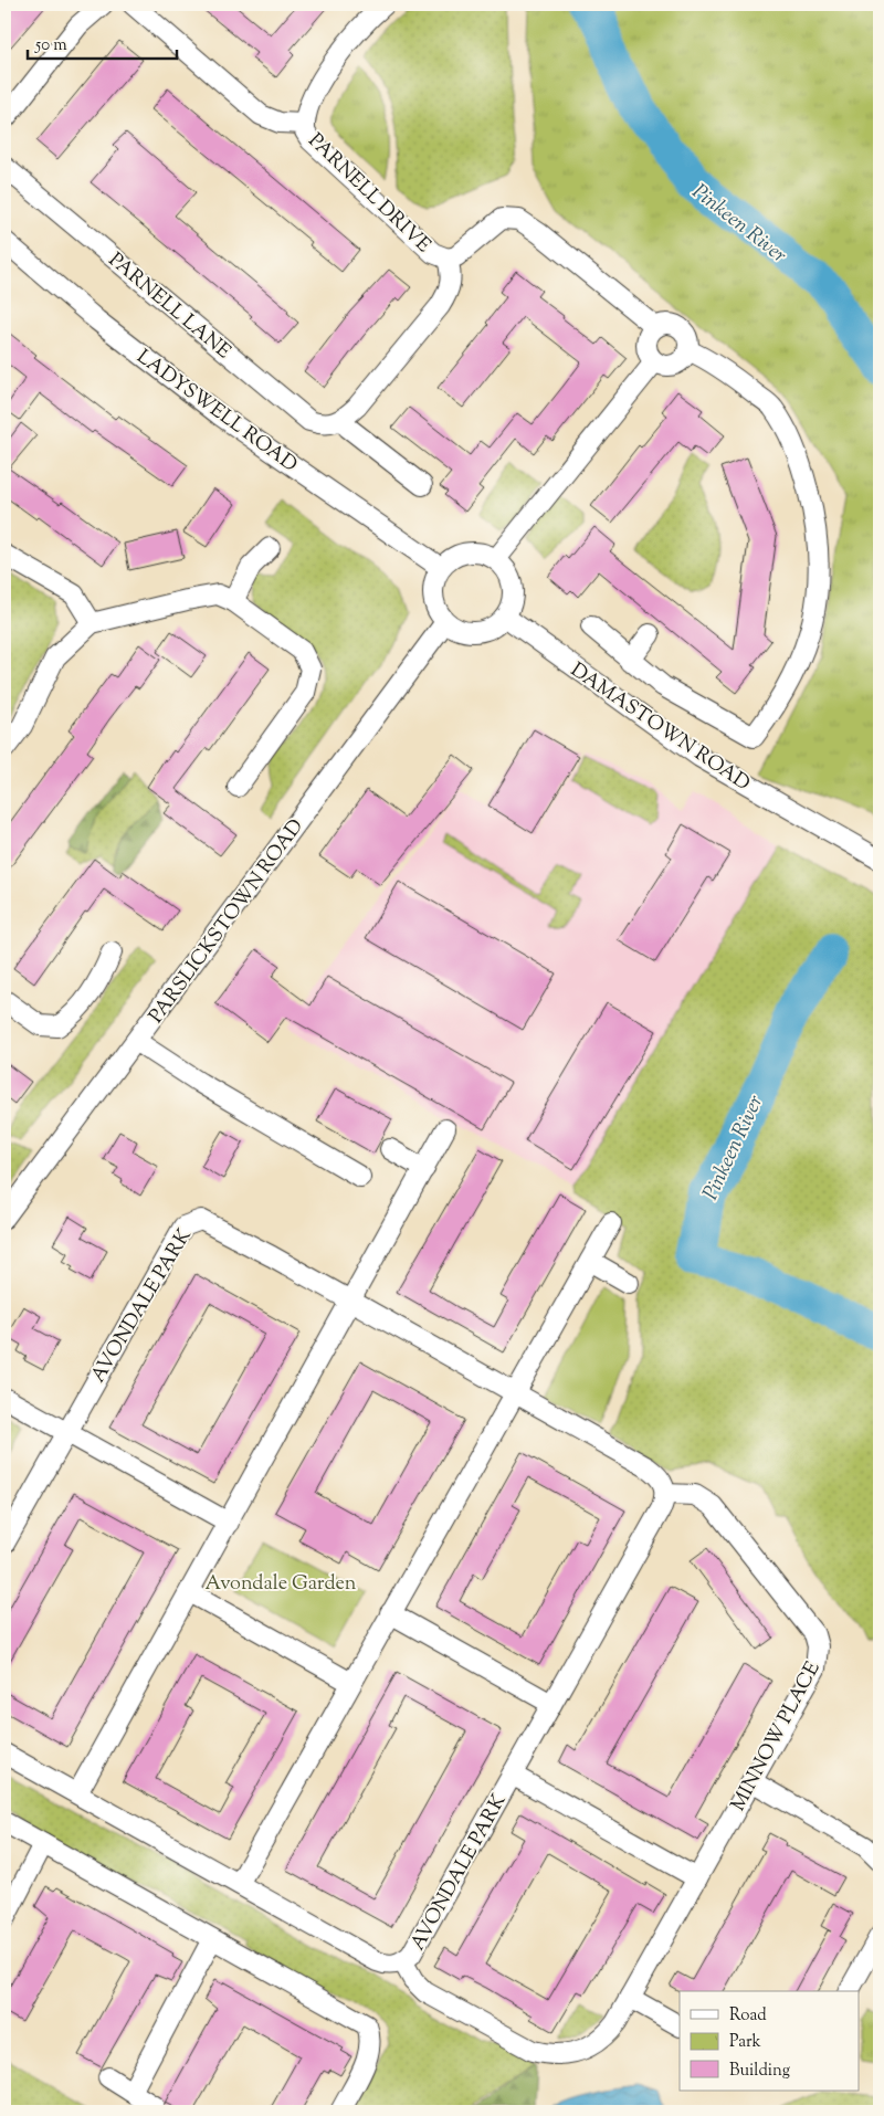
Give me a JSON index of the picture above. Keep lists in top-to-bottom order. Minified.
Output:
{"streets":{"street":["PARNELL DRIVE","PARNELL LANE","LADYSWELL ROAD","DAMASTOWN ROAD","PARSLICKSTOWN ROAD","AVONDALE PARK","MINNOW PLACE"]},"crossings":[["LADYSWELL ROAD","DAMASTOWN ROAD"],["LADYSWELL ROAD","PARSLICKSTOWN ROAD"],["DAMASTOWN ROAD","PARSLICKSTOWN ROAD"],["AVONDALE PARK","MINNOW PLACE"]],"water":["Pinkeen River"],"parks":["Avondale Garden"],"legend":["Road","Park","Building"],"scale_bar":"50 m"}
